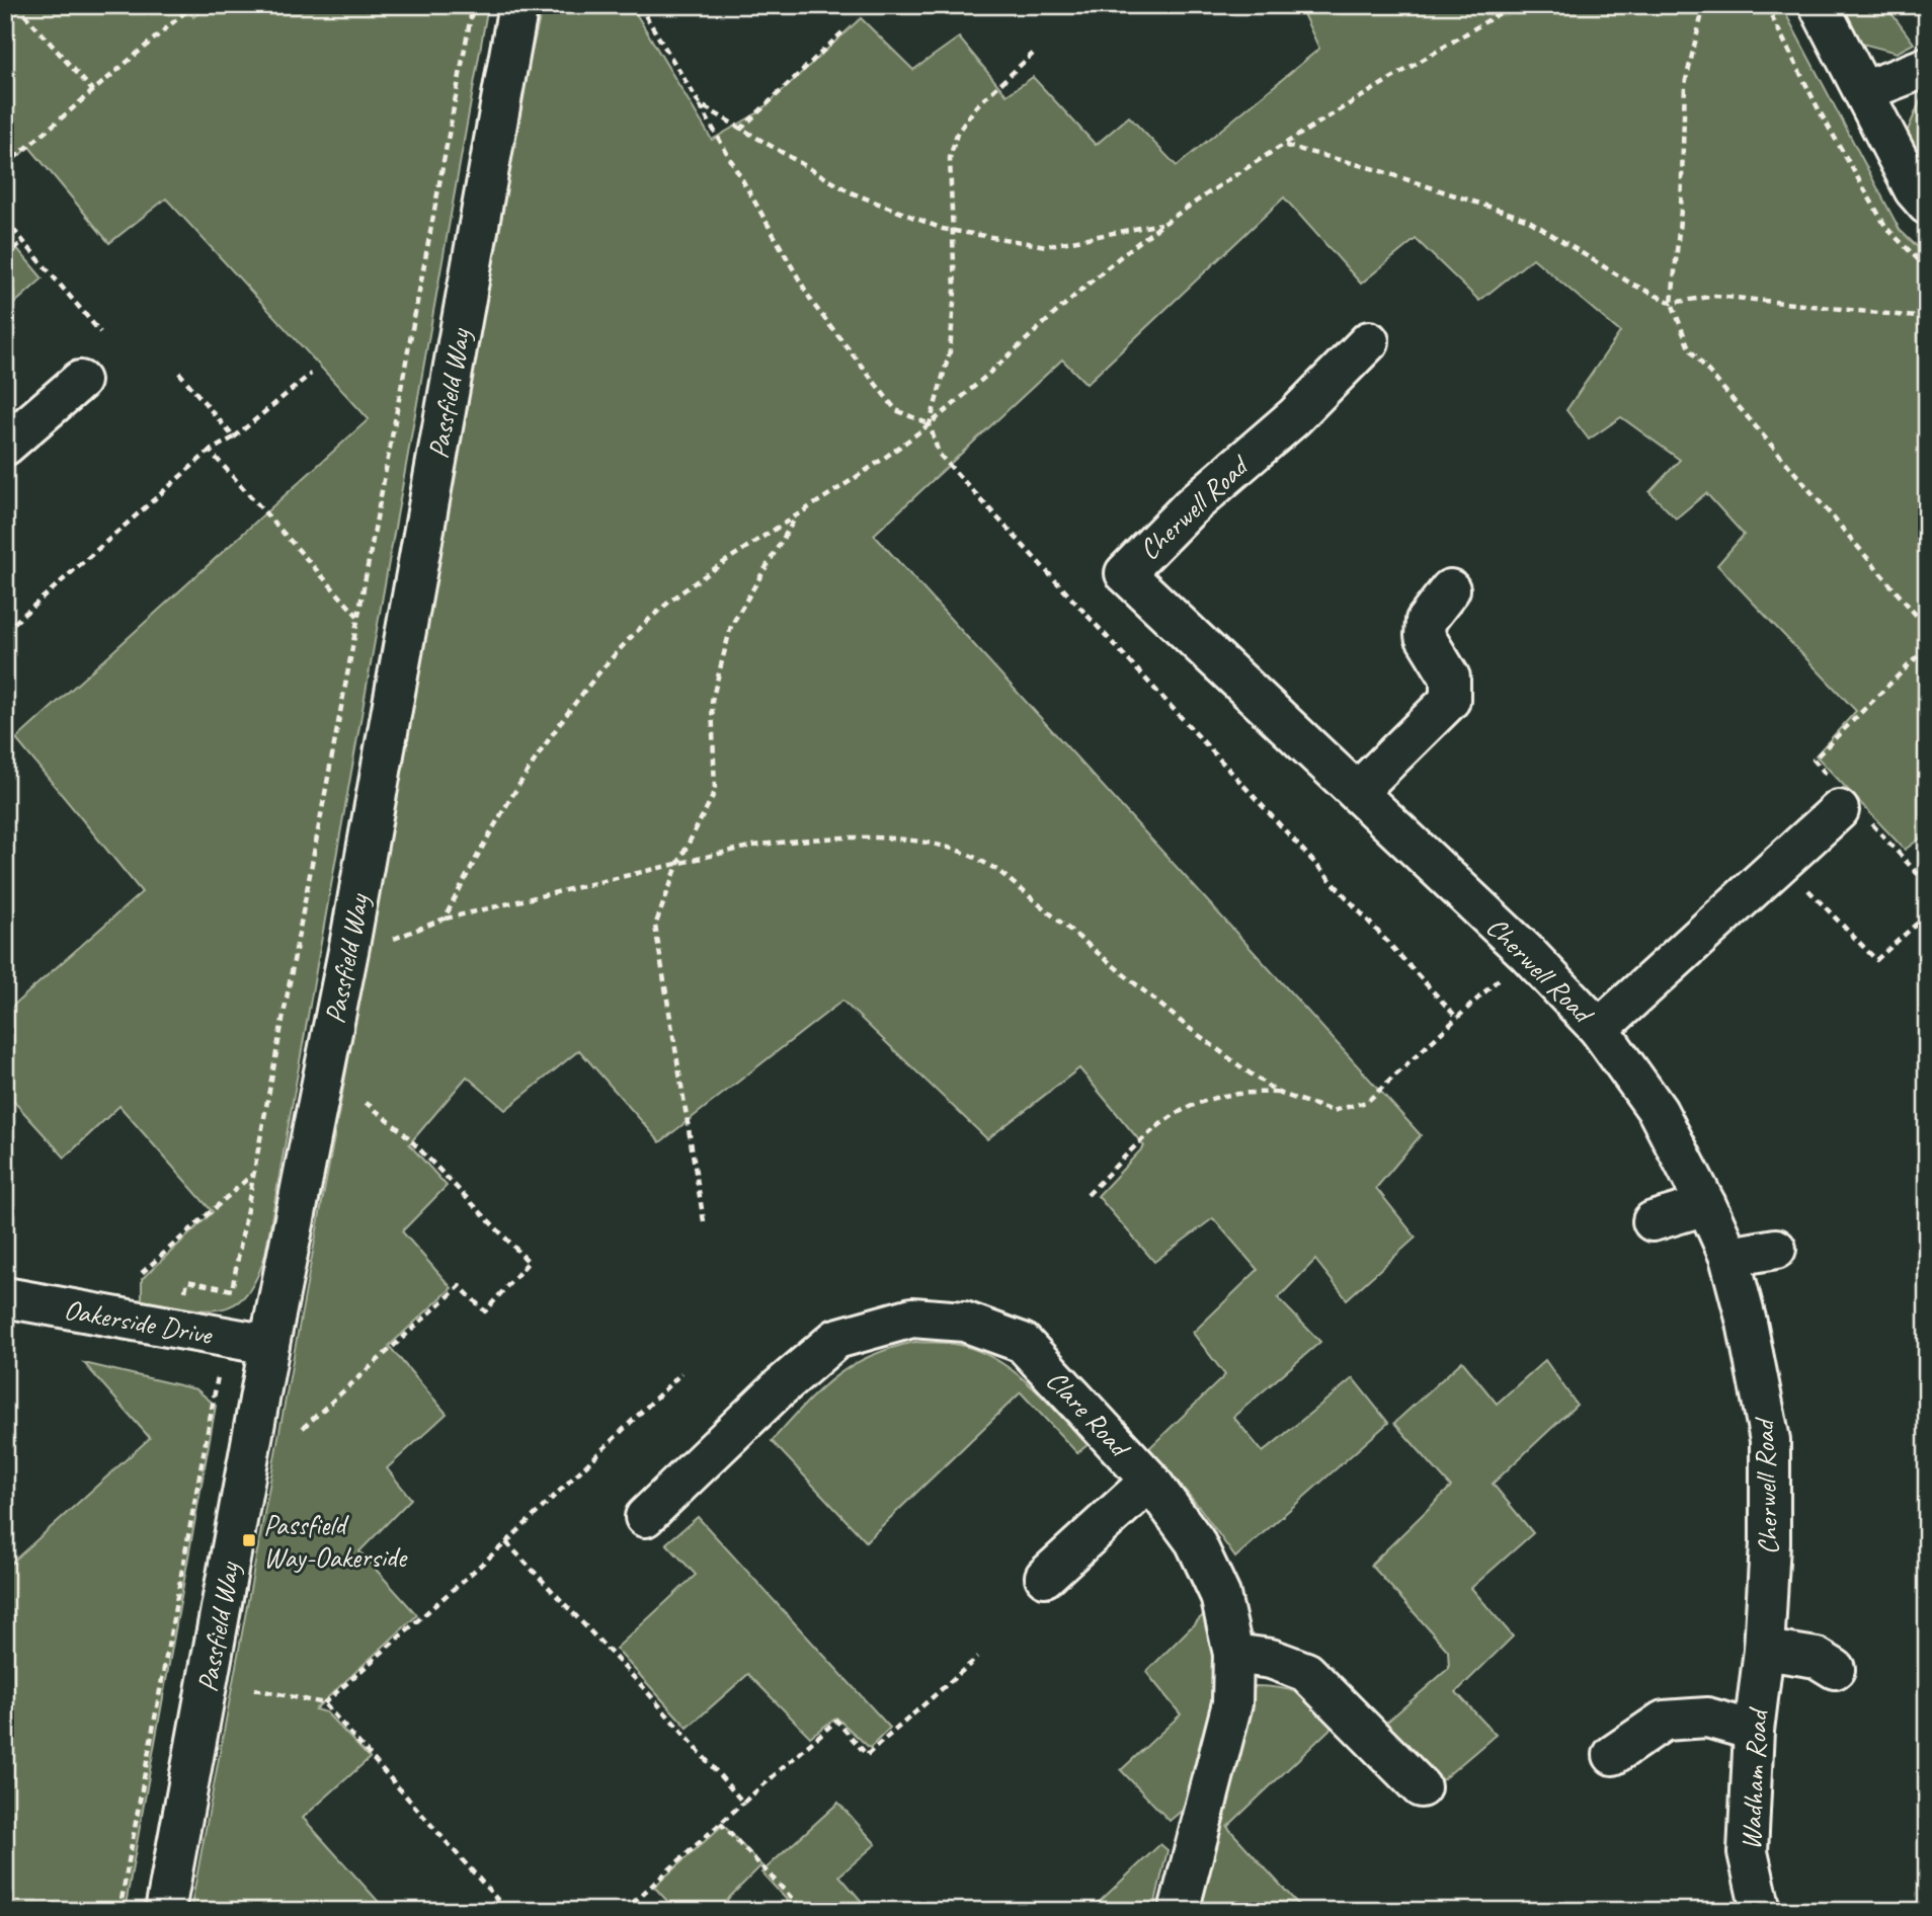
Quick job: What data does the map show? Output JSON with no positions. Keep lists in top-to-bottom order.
{
  "streets": {
    "street": [
      "Passfield Way",
      "Cherwell Road",
      "Oakerside Drive",
      "Clare Road",
      "Wadham Road"
    ]
  },
  "crossings": [
    ["Passfield Way", "Oakerside Drive"],
    ["Cherwell Road", "Wadham Road"]
  ],
  "places": {
    "transit": ["Passfield Way-Oakerside"]
  }
}
